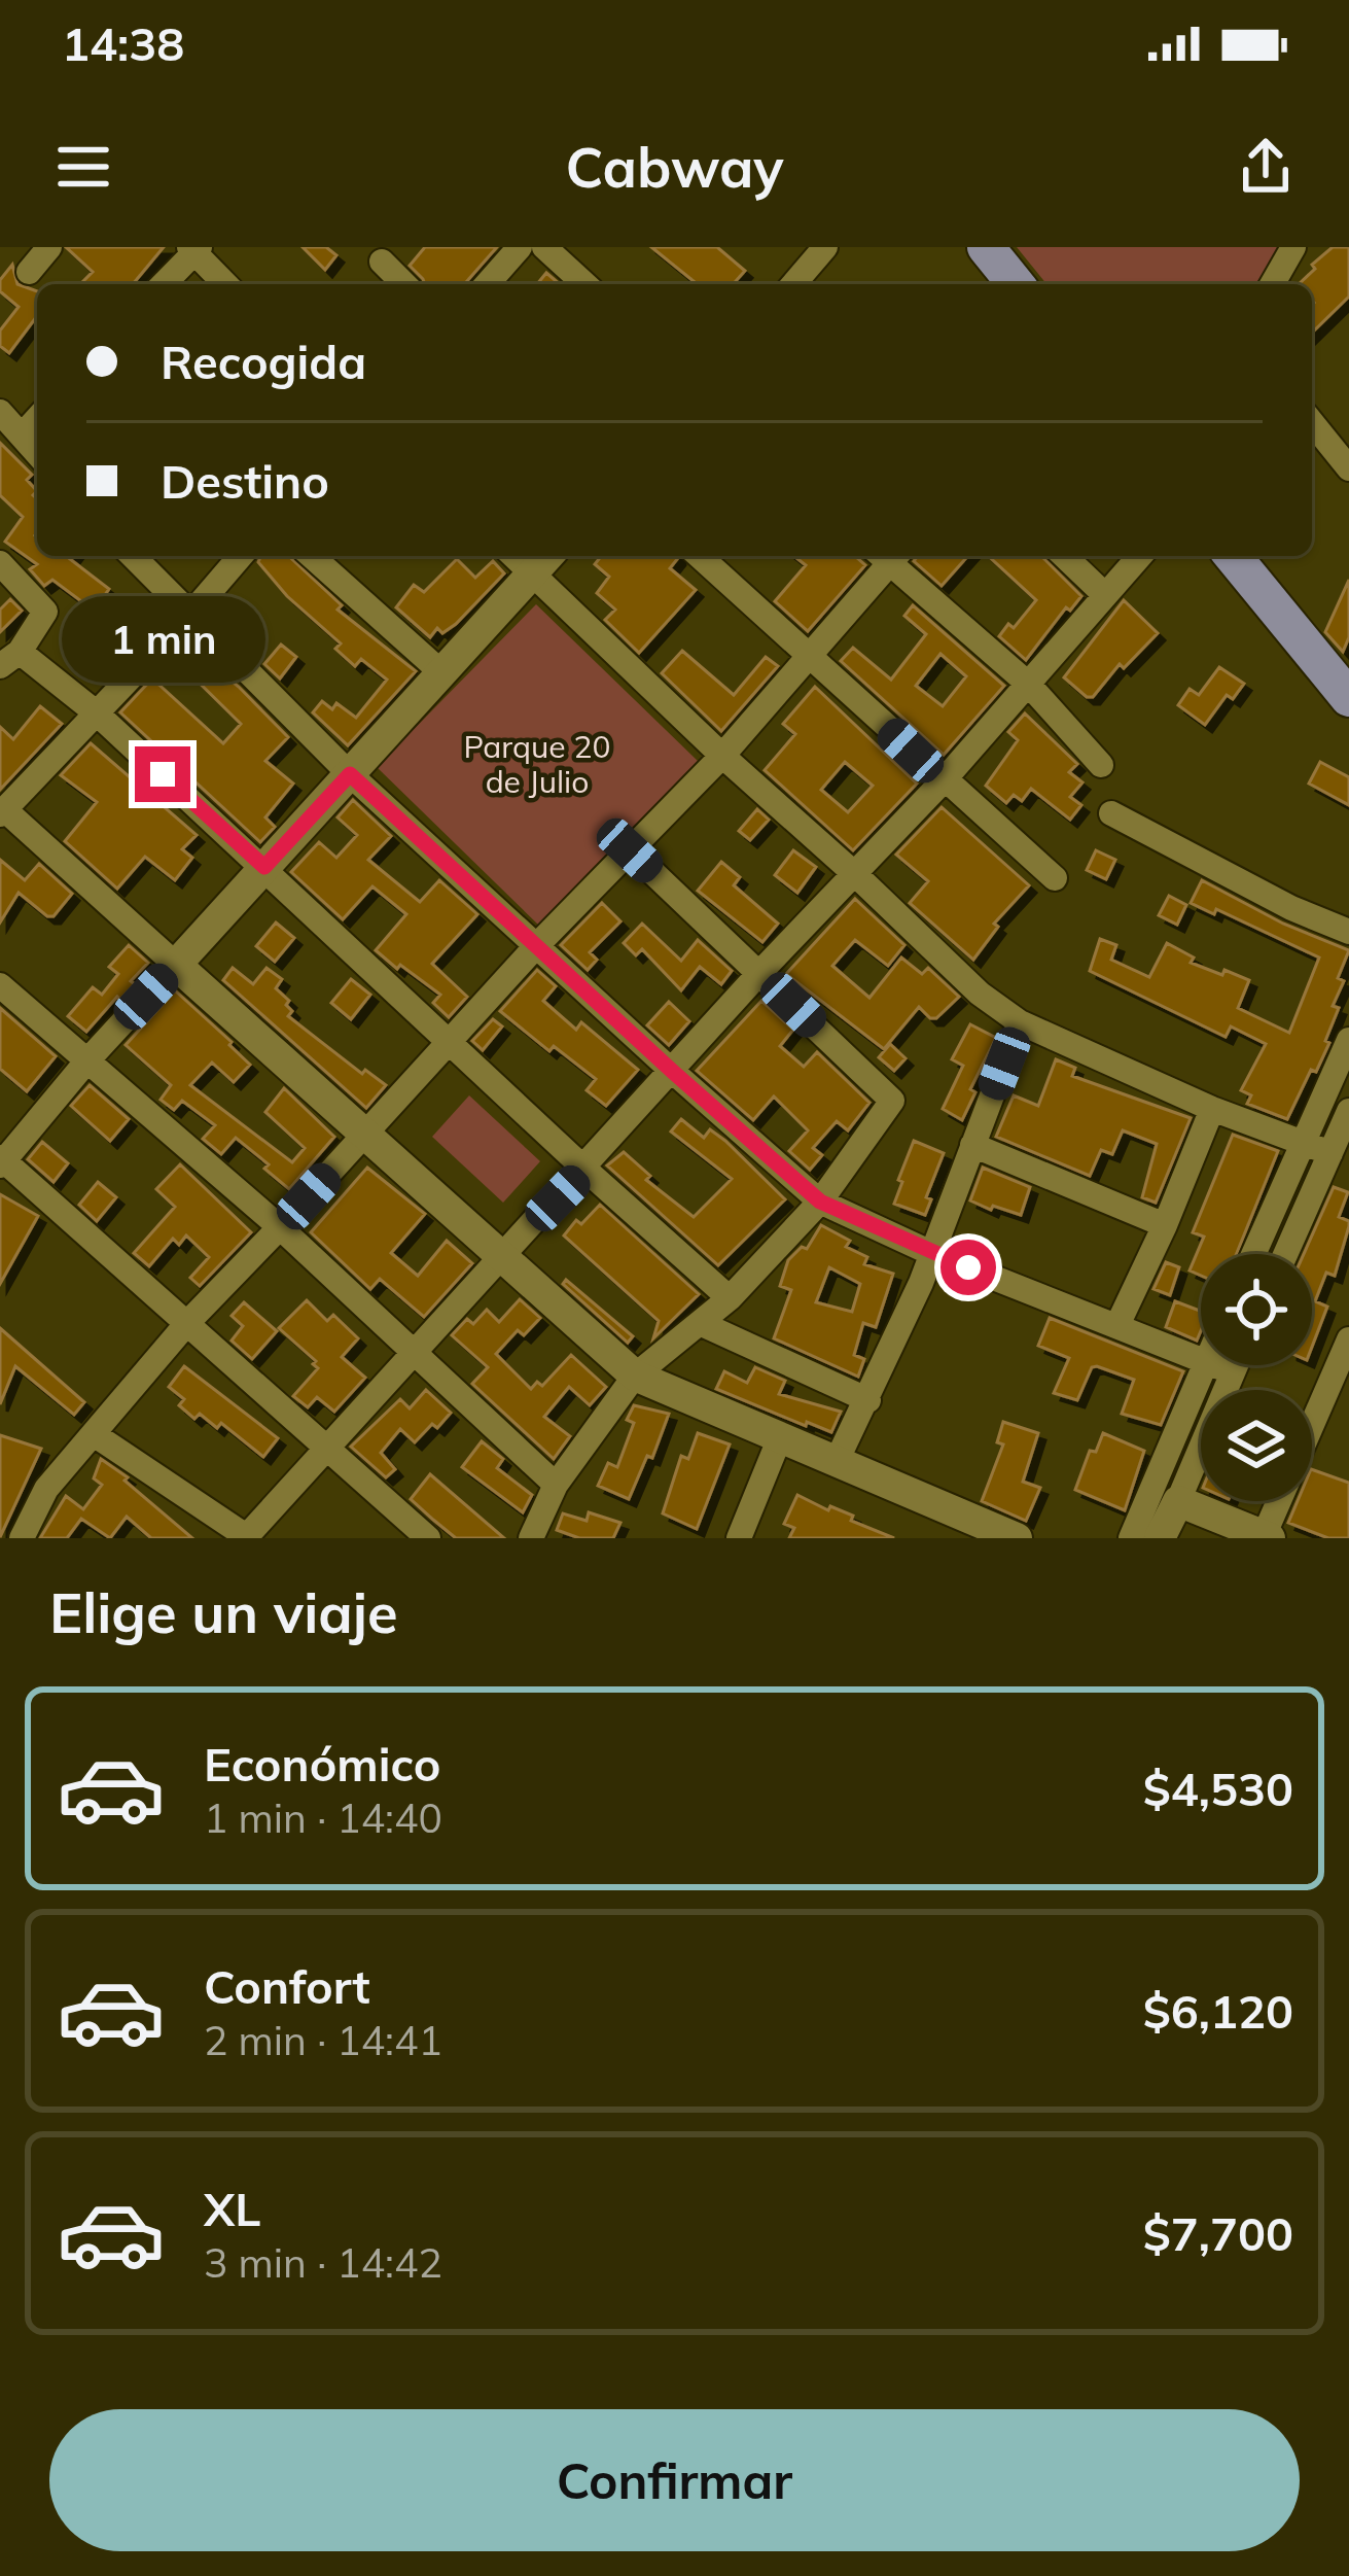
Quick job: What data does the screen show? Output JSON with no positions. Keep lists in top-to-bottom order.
{
  "parks": ["Parque 20 de Julio"],
  "page": {
    "status": "14:38",
    "header": "Cabway",
    "banner": ["Recogida", "Destino"],
    "bubble": "1 min",
    "heading": "Elige un viaje",
    "list": [
      {
        "name": "Económico",
        "note": "1 min · 14:40",
        "value": "$4,530"
      },
      {
        "name": "Confort",
        "note": "2 min · 14:41",
        "value": "$6,120"
      },
      {
        "name": "XL",
        "note": "3 min · 14:42",
        "value": "$7,700"
      }
    ],
    "buttons": "Confirmar"
  }
}
